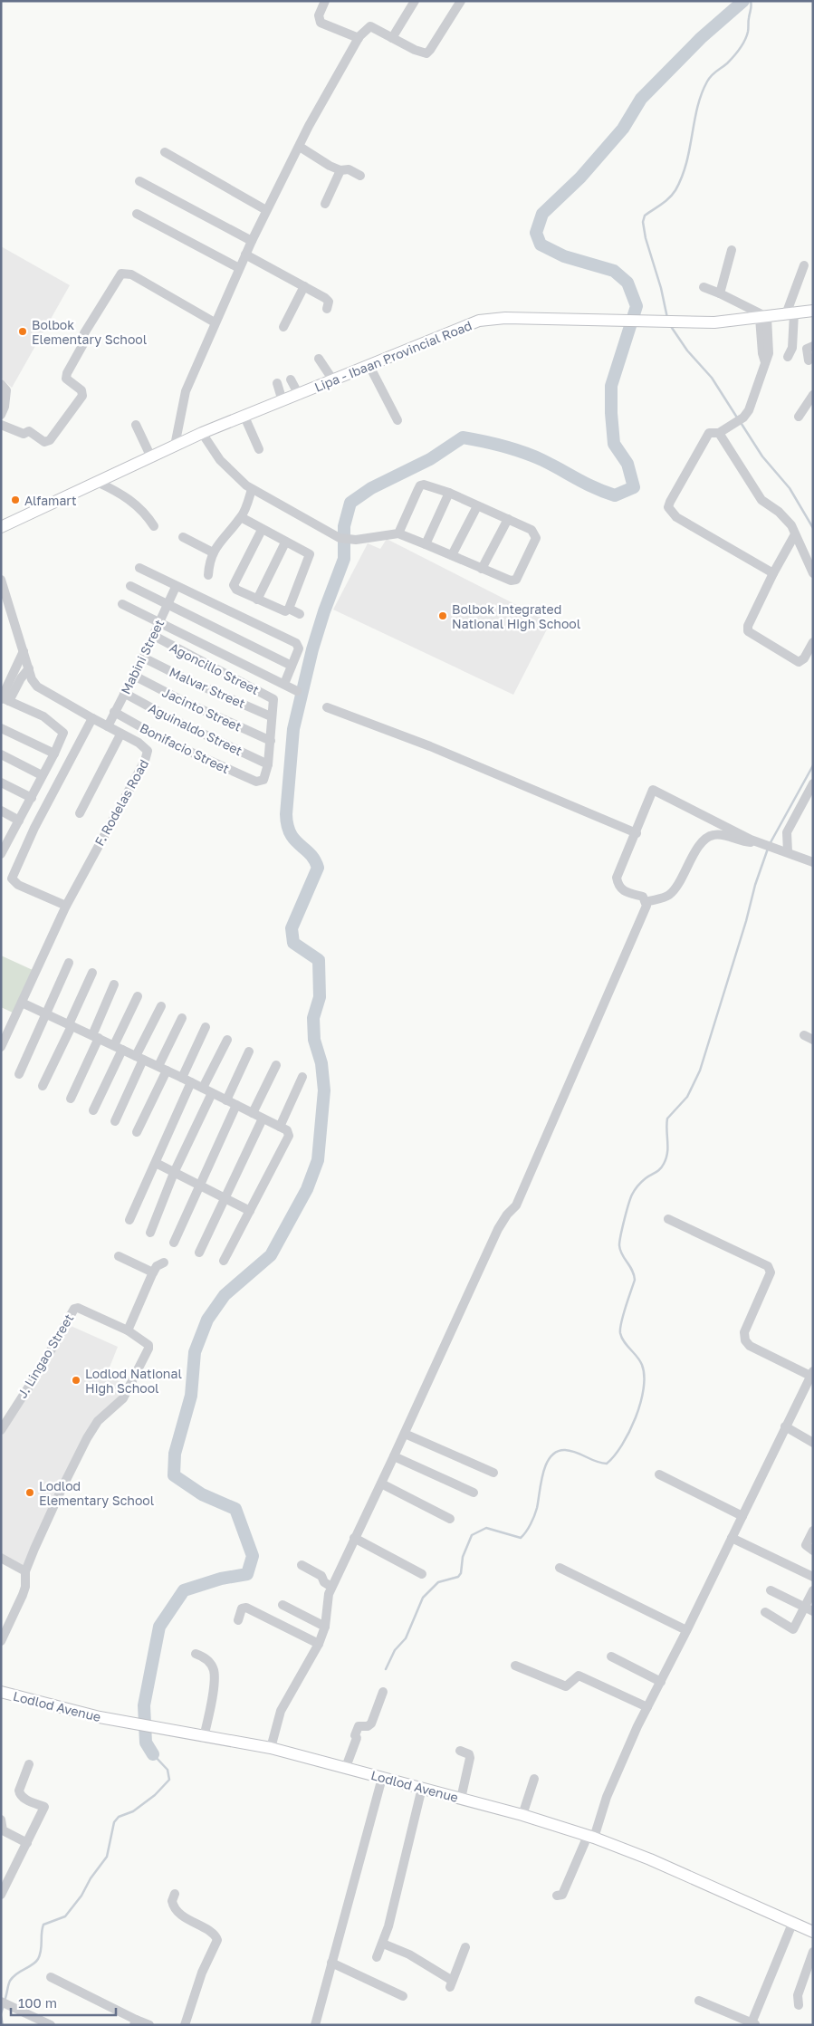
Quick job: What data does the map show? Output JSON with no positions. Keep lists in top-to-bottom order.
{
  "streets": {
    "main road": ["Lipa - Ibaan Provincial Road", "Lodlod Avenue"],
    "street": [
      "Mabini Street",
      "Agoncillo Street",
      "Malvar Street",
      "Jacinto Street",
      "Aguinaldo Street",
      "Bonifacio Street",
      "F. Rodelas Road",
      "J. Lingao Street"
    ]
  },
  "crossings": [
    ["Mabini Street", "Agoncillo Street"],
    ["Mabini Street", "Malvar Street"],
    ["Mabini Street", "Jacinto Street"],
    ["Mabini Street", "Aguinaldo Street"],
    ["Mabini Street", "Bonifacio Street"],
    ["Mabini Street", "F. Rodelas Road"],
    ["Agoncillo Street", "Malvar Street"],
    ["Aguinaldo Street", "Bonifacio Street"]
  ],
  "places": [
    "Bolbok Elementary School",
    "Alfamart",
    "Bolbok Integrated National High School",
    "Lodlod National High School",
    "Lodlod Elementary School"
  ],
  "scale_bar": "100 m"
}
